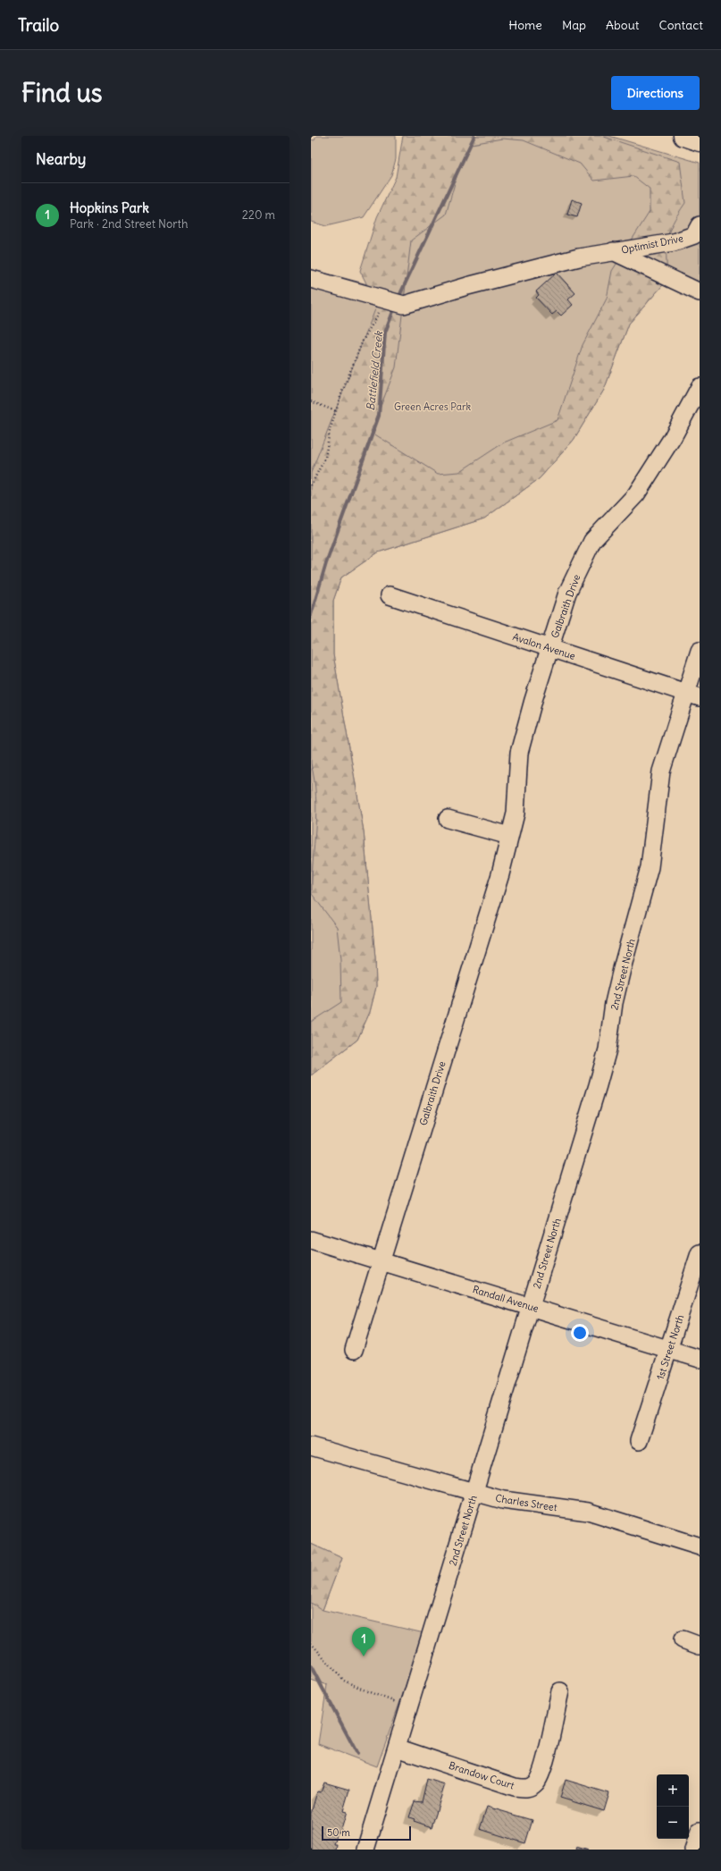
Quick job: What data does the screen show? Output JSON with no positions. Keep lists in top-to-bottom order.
{
  "streets": {
    "street": [
      "Optimist Drive",
      "Galbraith Drive",
      "Avalon Avenue",
      "2nd Street North",
      "Randall Avenue",
      "1st Street North",
      "Charles Street",
      "Brandow Court"
    ]
  },
  "crossings": [
    ["Galbraith Drive", "Avalon Avenue"],
    ["Galbraith Drive", "Randall Avenue"],
    ["Avalon Avenue", "2nd Street North"],
    ["2nd Street North", "Randall Avenue"],
    ["2nd Street North", "Charles Street"],
    ["2nd Street North", "Brandow Court"],
    ["Randall Avenue", "1st Street North"]
  ],
  "water": ["Battlefield Creek"],
  "parks": ["Green Acres Park"],
  "scale_bar": "50 m",
  "page": {
    "header": "Trailo",
    "nav": [
      "Home",
      "Map",
      "About",
      "Contact"
    ],
    "buttons": "Directions",
    "title": "Find us",
    "heading": "Nearby",
    "list": [
      {
        "mark": "1",
        "name": "Hopkins Park",
        "note": "Park · 2nd Street North",
        "value": "220 m"
      }
    ],
    "pins": "1",
    "map_buttons": ["+", "−"],
    "scale": "50 m"
  }
}
